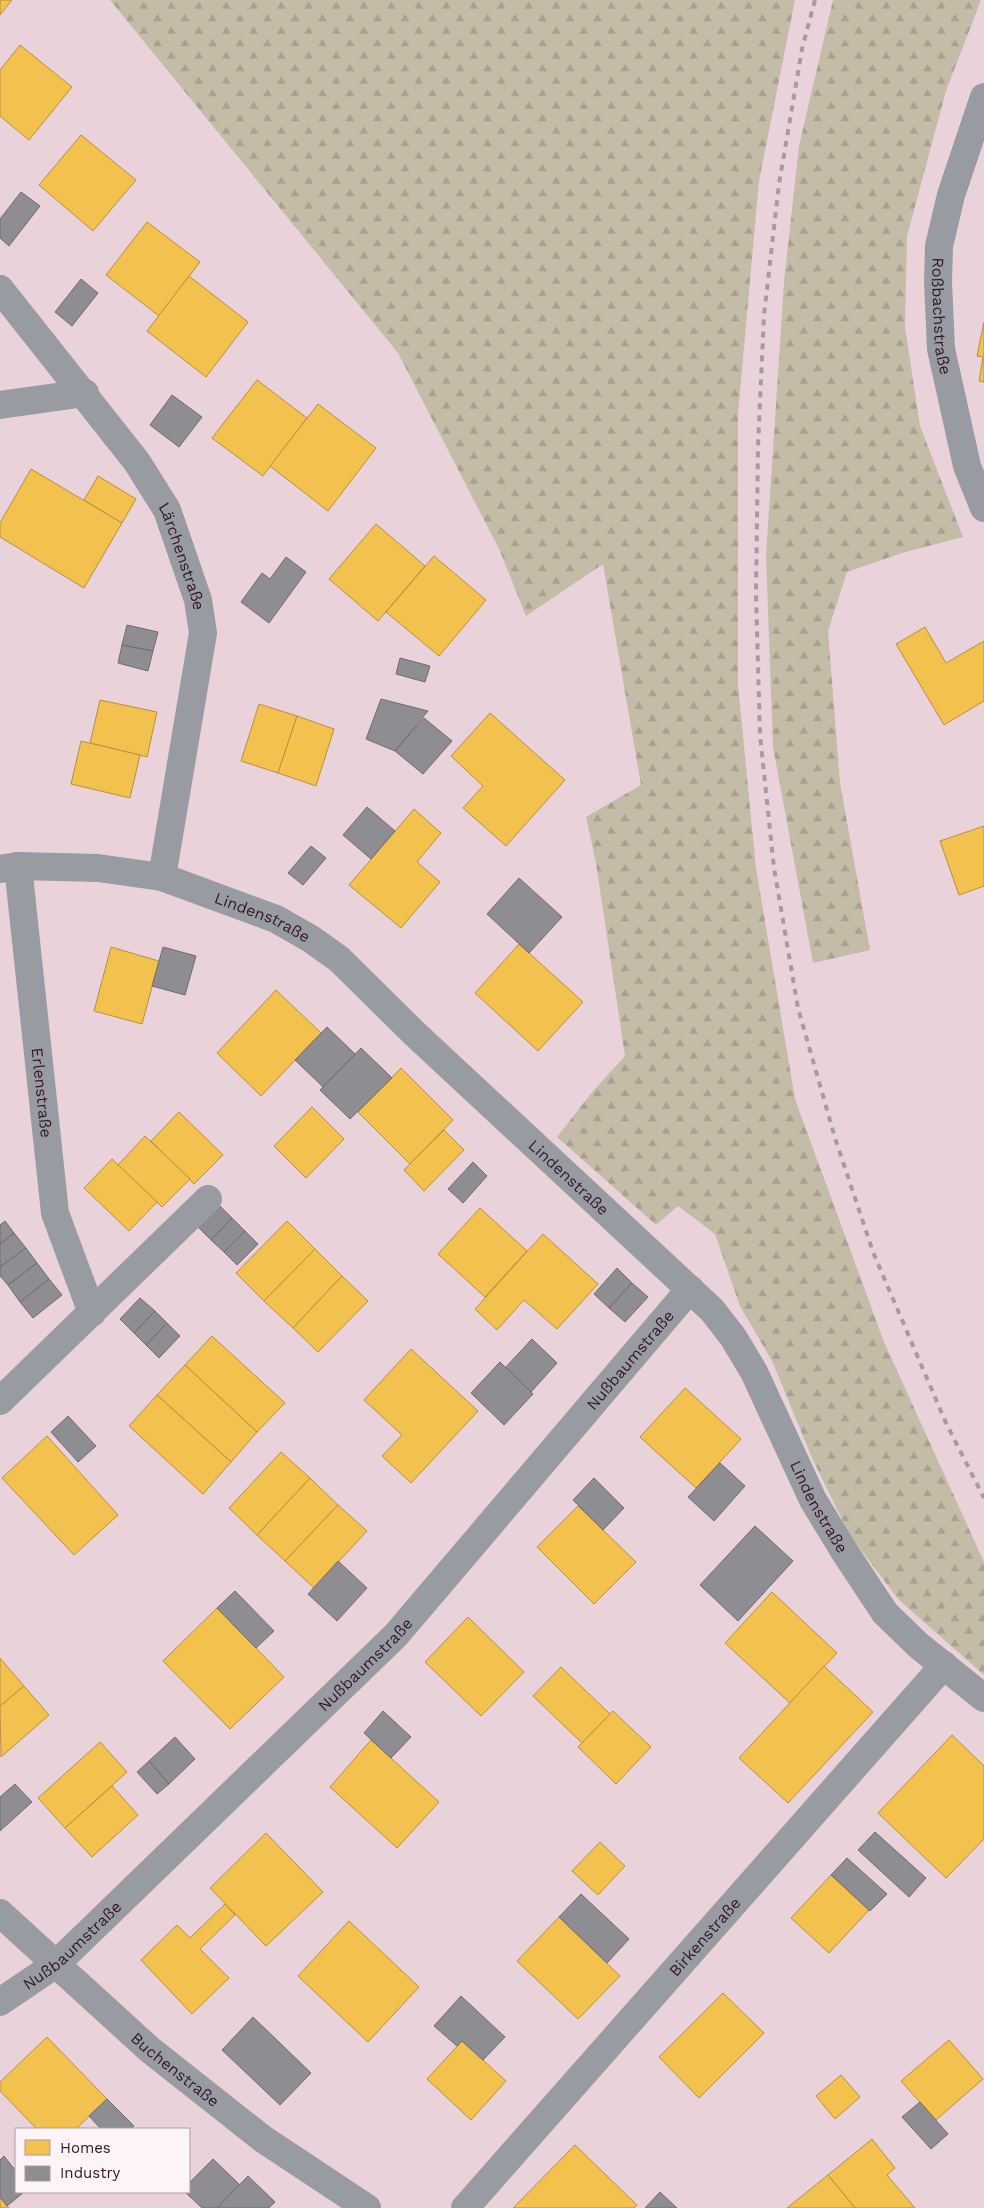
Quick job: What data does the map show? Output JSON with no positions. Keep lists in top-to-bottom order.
{
  "streets": {
    "street": [
      "Roßbachstraße",
      "Lärchenstraße",
      "Lindenstraße",
      "Erlenstraße",
      "Nußbaumstraße",
      "Birkenstraße",
      "Buchenstraße"
    ]
  },
  "crossings": [
    ["Lärchenstraße", "Lindenstraße"],
    ["Lindenstraße", "Erlenstraße"],
    ["Lindenstraße", "Nußbaumstraße"],
    ["Lindenstraße", "Birkenstraße"],
    ["Nußbaumstraße", "Buchenstraße"]
  ],
  "legend": ["Homes", "Industry"]
}
